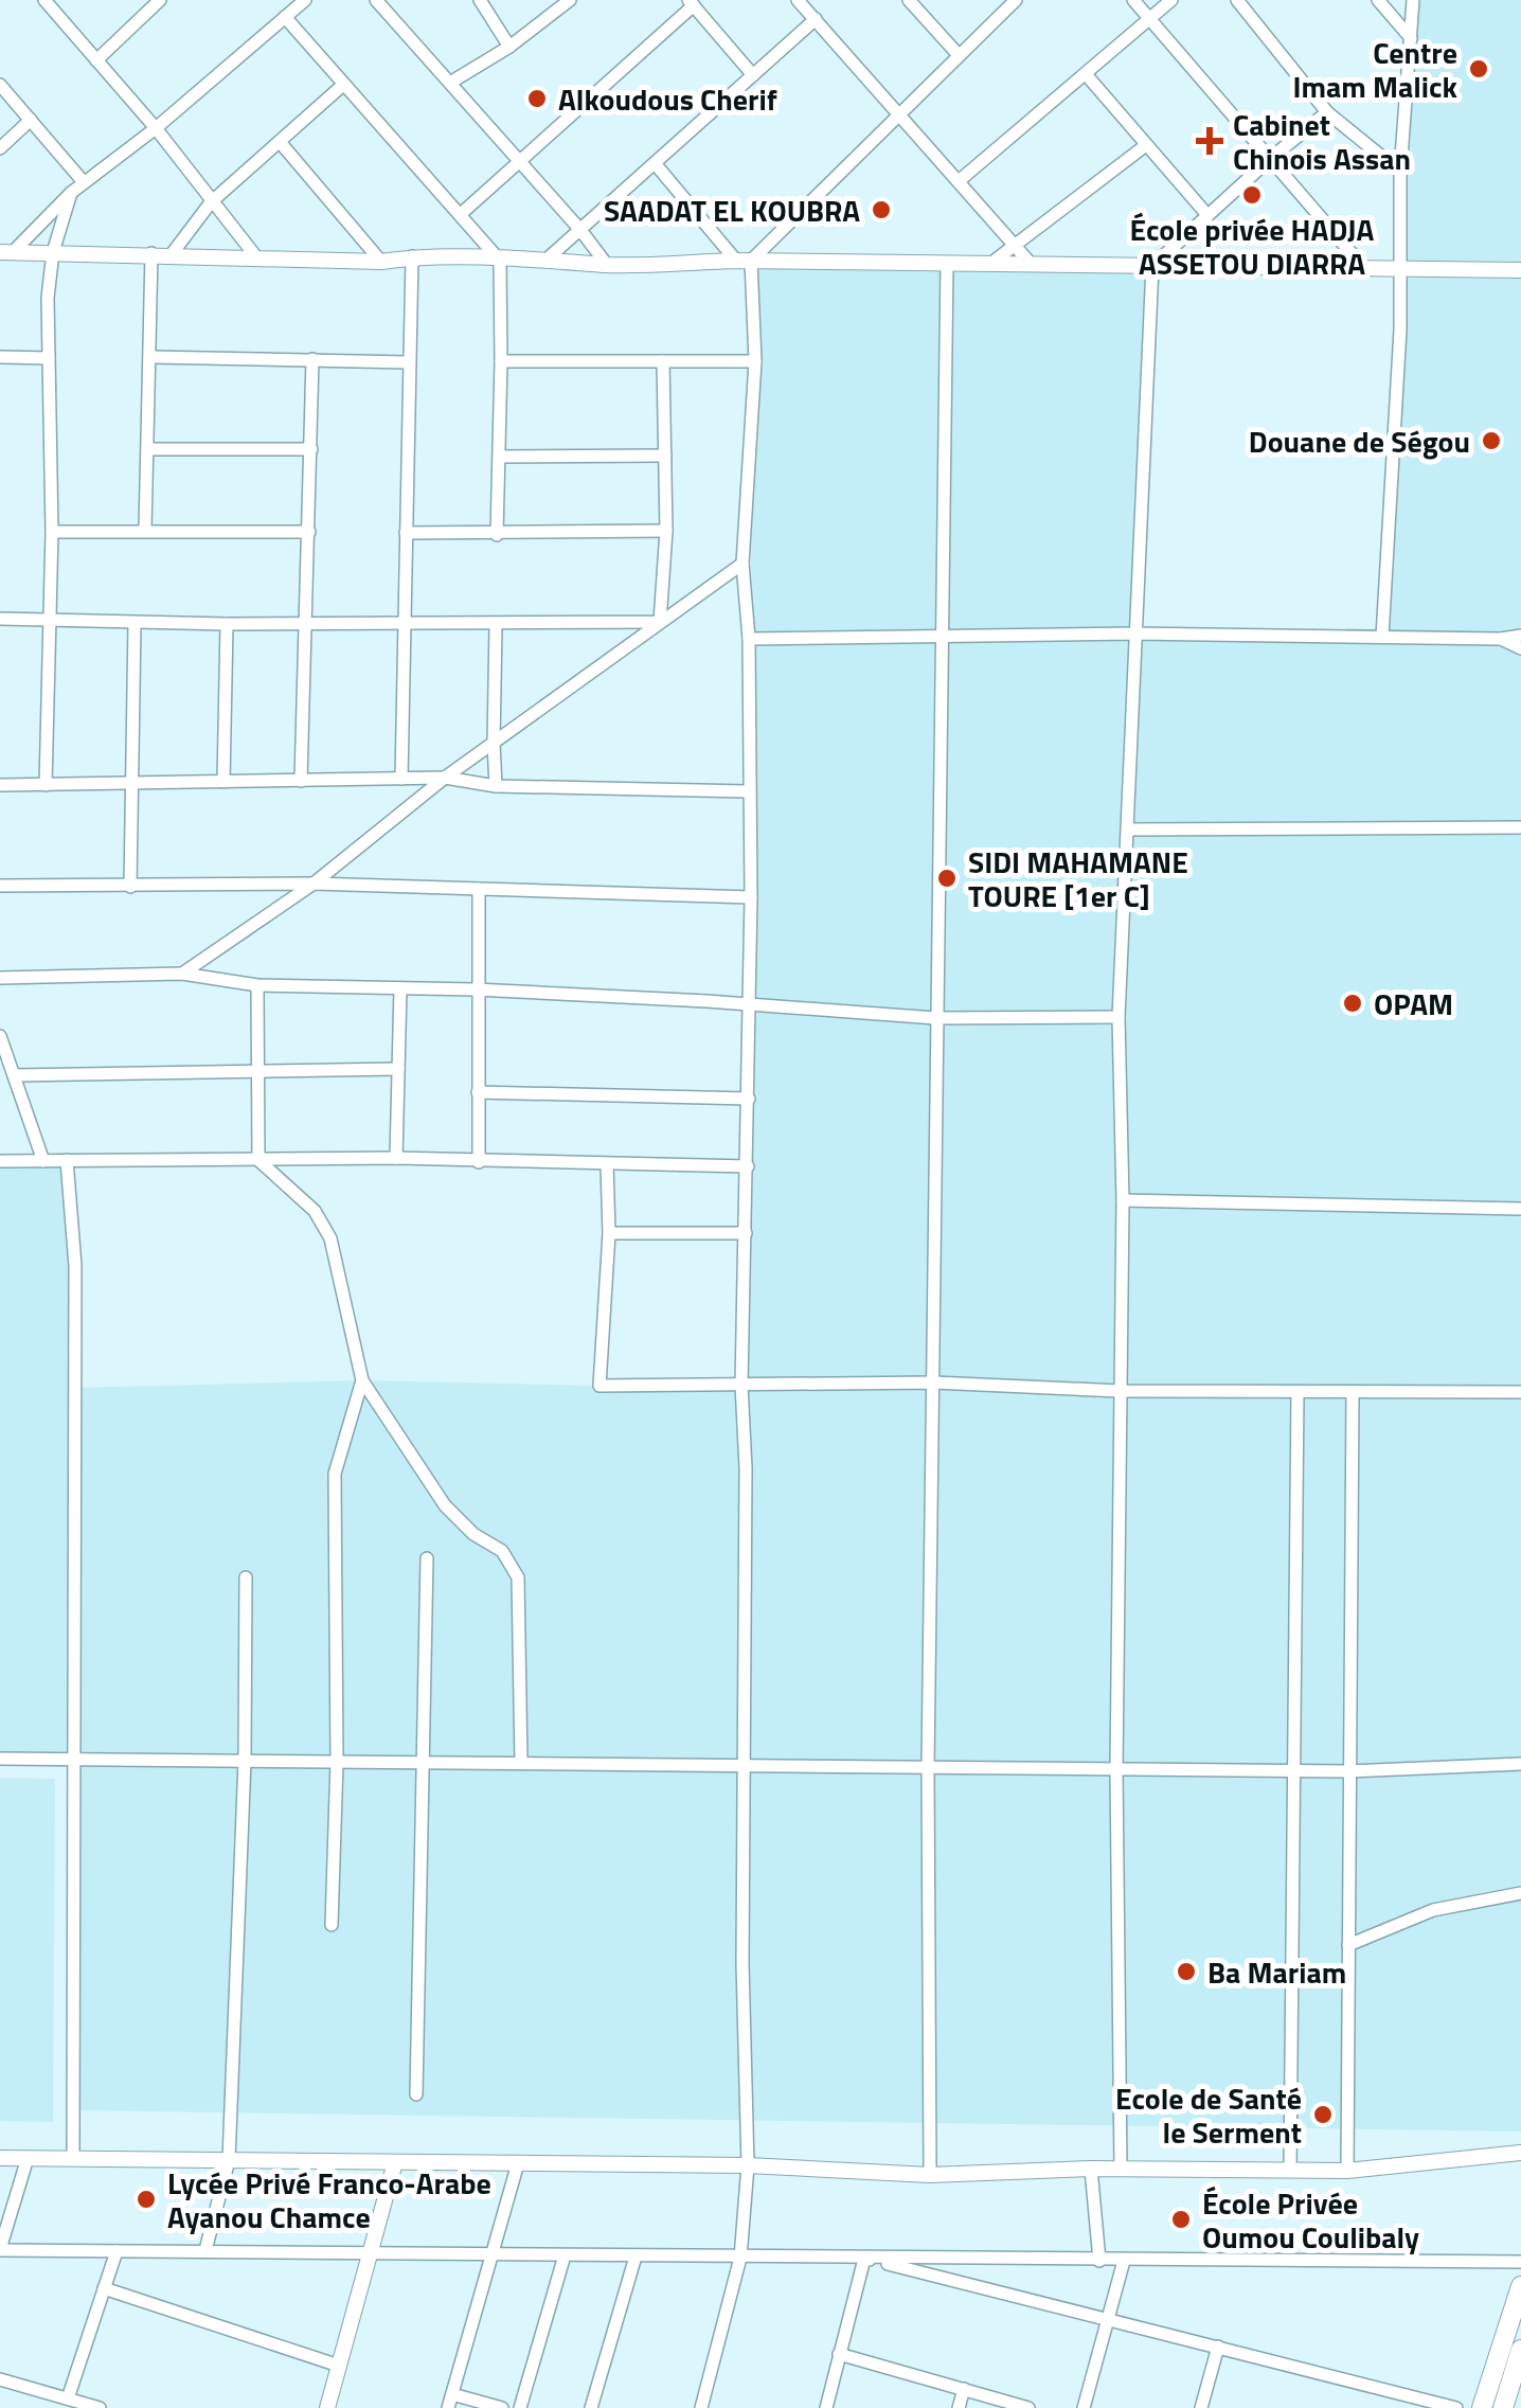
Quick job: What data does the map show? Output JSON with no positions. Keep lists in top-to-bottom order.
{
  "places": {
    "other": [
      "Centre Imam Malick",
      "Alkoudous Cherif",
      "École privée HADJA ASSETOU DIARRA",
      "SAADAT EL KOUBRA",
      "Douane de Ségou",
      "SIDI MAHAMANE TOURE [1er C]",
      "OPAM",
      "Ba Mariam",
      "Ecole de Santé le Serment",
      "Lycée Privé Franco-Arabe Ayanou Chamce",
      "École Privée Oumou Coulibaly"
    ],
    "health": ["Cabinet Chinois Assan"]
  }
}
